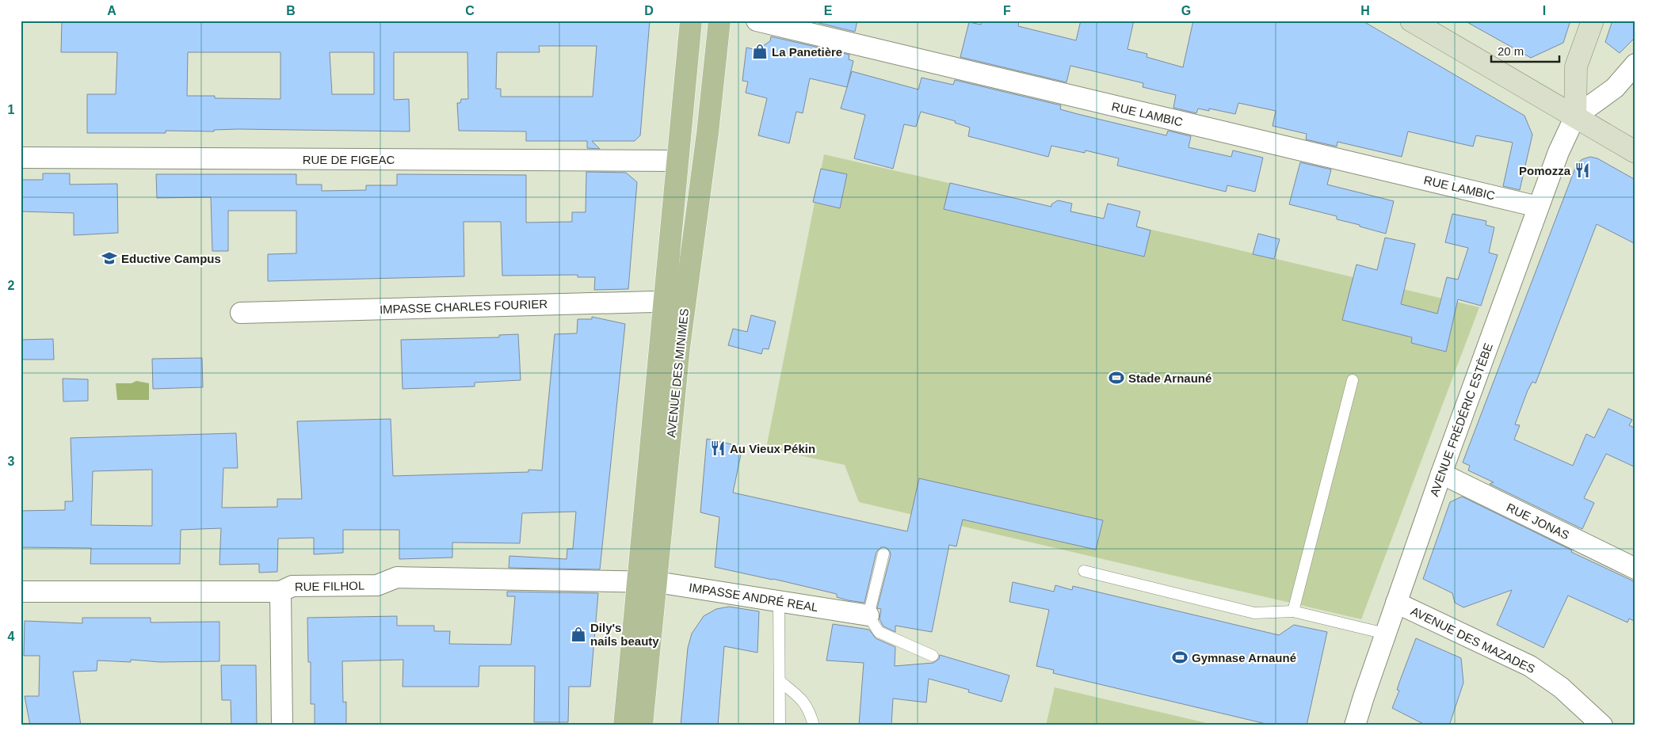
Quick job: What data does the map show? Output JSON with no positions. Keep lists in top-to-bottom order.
{
  "streets": {
    "main road": ["AVENUE DES MINIMES"],
    "street": [
      "RUE LAMBIC",
      "RUE DE FIGEAC",
      "IMPASSE CHARLES FOURIER",
      "AVENUE FRÉDÉRIC ESTÈBE",
      "RUE JONAS",
      "RUE FILHOL",
      "IMPASSE ANDRÉ REAL",
      "AVENUE DES MAZADES"
    ]
  },
  "crossings": [
    ["RUE LAMBIC", "AVENUE FRÉDÉRIC ESTÈBE"],
    ["RUE DE FIGEAC", "AVENUE DES MINIMES"],
    ["IMPASSE CHARLES FOURIER", "AVENUE DES MINIMES"],
    ["AVENUE DES MINIMES", "RUE FILHOL"],
    ["AVENUE DES MINIMES", "IMPASSE ANDRÉ REAL"],
    ["AVENUE FRÉDÉRIC ESTÈBE", "RUE JONAS"],
    ["AVENUE FRÉDÉRIC ESTÈBE", "AVENUE DES MAZADES"],
    ["RUE FILHOL", "IMPASSE ANDRÉ REAL"]
  ],
  "places": {
    "shop": ["La Panetière", "Dily's nails beauty"],
    "restaurant": ["Pomozza", "Au Vieux Pékin"],
    "school or university": ["Eductive Campus"],
    "sports": ["Stade Arnauné", "Gymnase Arnauné"]
  },
  "scale_bar": "20 m",
  "grid": {
    "columns": [
      "A",
      "B",
      "C",
      "D",
      "E",
      "F",
      "G",
      "H",
      "I"
    ],
    "rows": [
      "1",
      "2",
      "3",
      "4"
    ]
  }
}
